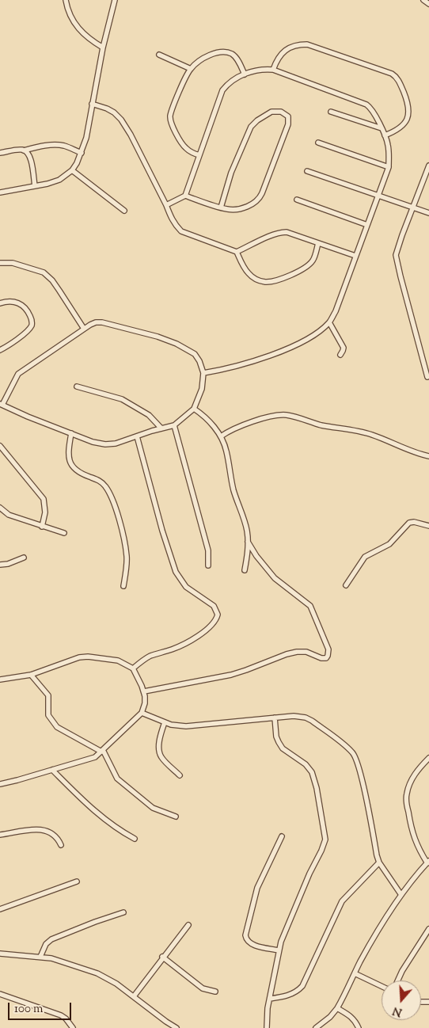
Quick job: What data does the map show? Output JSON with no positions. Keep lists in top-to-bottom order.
{
  "scale_bar": "100 m",
  "north": "bottom"
}
